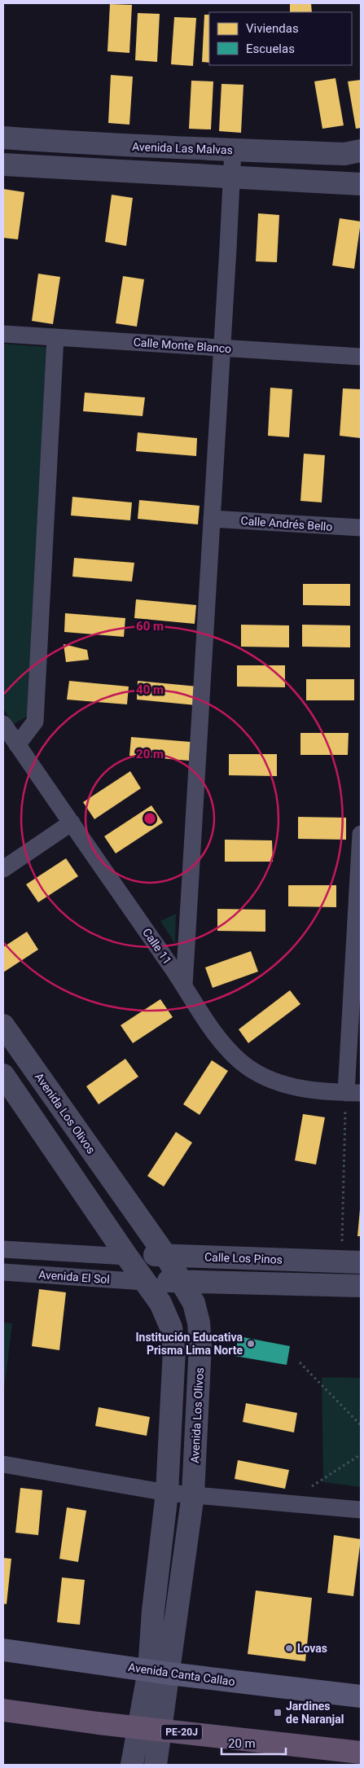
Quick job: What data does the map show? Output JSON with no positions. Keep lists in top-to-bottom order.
{
  "streets": {
    "highway": ["PE-20J"],
    "main road": ["Avenida Canta Callao"],
    "street": [
      "Avenida Las Malvas",
      "Calle Monte Blanco",
      "Calle Andrés Bello",
      "Calle 11",
      "Avenida Los Olivos",
      "Calle Los Pinos",
      "Avenida El Sol"
    ]
  },
  "crossings": [
    ["Avenida Los Olivos", "Calle Los Pinos"],
    ["Avenida Los Olivos", "Avenida El Sol"],
    ["Avenida Los Olivos", "Avenida Canta Callao"],
    ["Avenida Los Olivos", "PE-20J"],
    ["Calle Los Pinos", "Avenida El Sol"]
  ],
  "places": {
    "other": ["Institución Educativa Prisma Lima Norte", "Lovas"],
    "transit": ["Jardines de Naranjal"]
  },
  "legend": ["Viviendas", "Escuelas"],
  "scale_bar": "20 m",
  "rings": ["60 m", "40 m", "20 m"]
}
